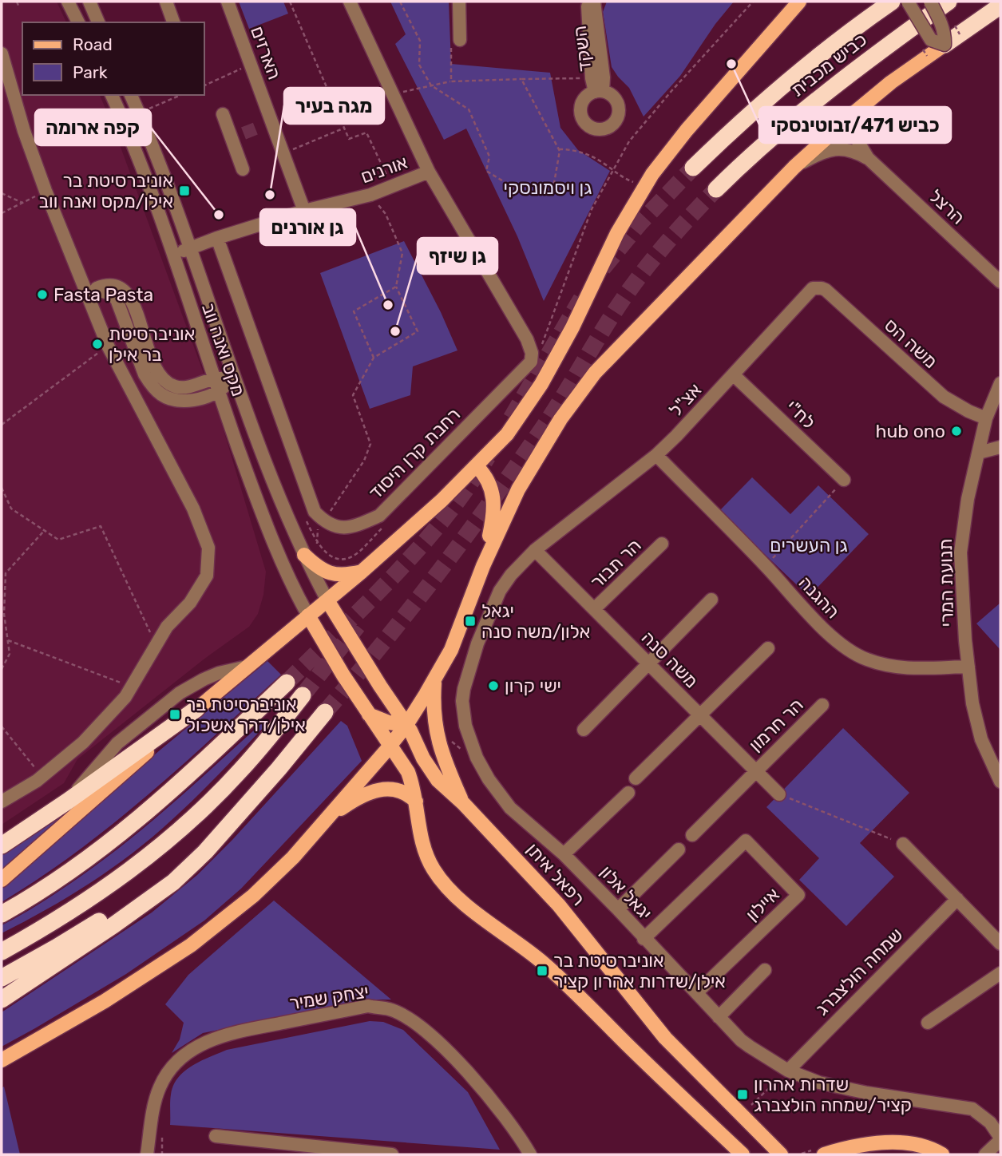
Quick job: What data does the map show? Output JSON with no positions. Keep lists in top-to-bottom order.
{
  "streets": {
    "highway": ["כביש מכבית"],
    "main road": ["רפאל איתן"],
    "street": [
      "השקד",
      "הארזים",
      "אורנים",
      "הרצל",
      "משה הס",
      "מקס ואנה ווב",
      "אצ\"ל",
      "לח\"י",
      "רחבת קרן היסוד",
      "הר תבור",
      "תנועת המרי",
      "ההגנה",
      "משה סנה",
      "הר חרמון",
      "יגאל אלון",
      "איילון",
      "שמחה הולצברג",
      "יצחק שמיר"
    ]
  },
  "crossings": [
    ["הארזים", "אורנים"],
    ["אורנים", "מקס ואנה ווב"],
    ["אורנים", "רחבת קרן היסוד"],
    ["משה הס", "אצ\"ל"],
    ["משה הס", "תנועת המרי"],
    ["מקס ואנה ווב", "רפאל איתן"],
    ["אצ\"ל", "לח\"י"],
    ["אצ\"ל", "ההגנה"],
    ["אצ\"ל", "יגאל אלון"],
    ["הר תבור", "משה סנה"],
    ["תנועת המרי", "ההגנה"],
    ["משה סנה", "הר חרמון"],
    ["משה סנה", "יגאל אלון"],
    ["יגאל אלון", "איילון"],
    ["יגאל אלון", "שמחה הולצברג"]
  ],
  "parks": ["גן ויסמונסקי", "גן העשרים"],
  "places": {
    "other": [
      "כביש 471/זבוטינסקי",
      "מגה בעיר",
      "קפה ארומה",
      "Fasta Pasta",
      "גן אורנים",
      "גן שיזף",
      "אוניברסיטת בר אילן",
      "hub ono",
      "ישי קרון"
    ],
    "transit": [
      "אוניברסיטת בר אילן/מקס ואנה ווב",
      "יגאל אלון/משה סנה",
      "אוניברסיטת בר אילן/דרך אשכול",
      "אוניברסיטת בר אילן/שדרות אהרון קציר",
      "שדרות אהרון קציר/שמחה הולצברג"
    ]
  },
  "legend": ["Road", "Park"]
}
